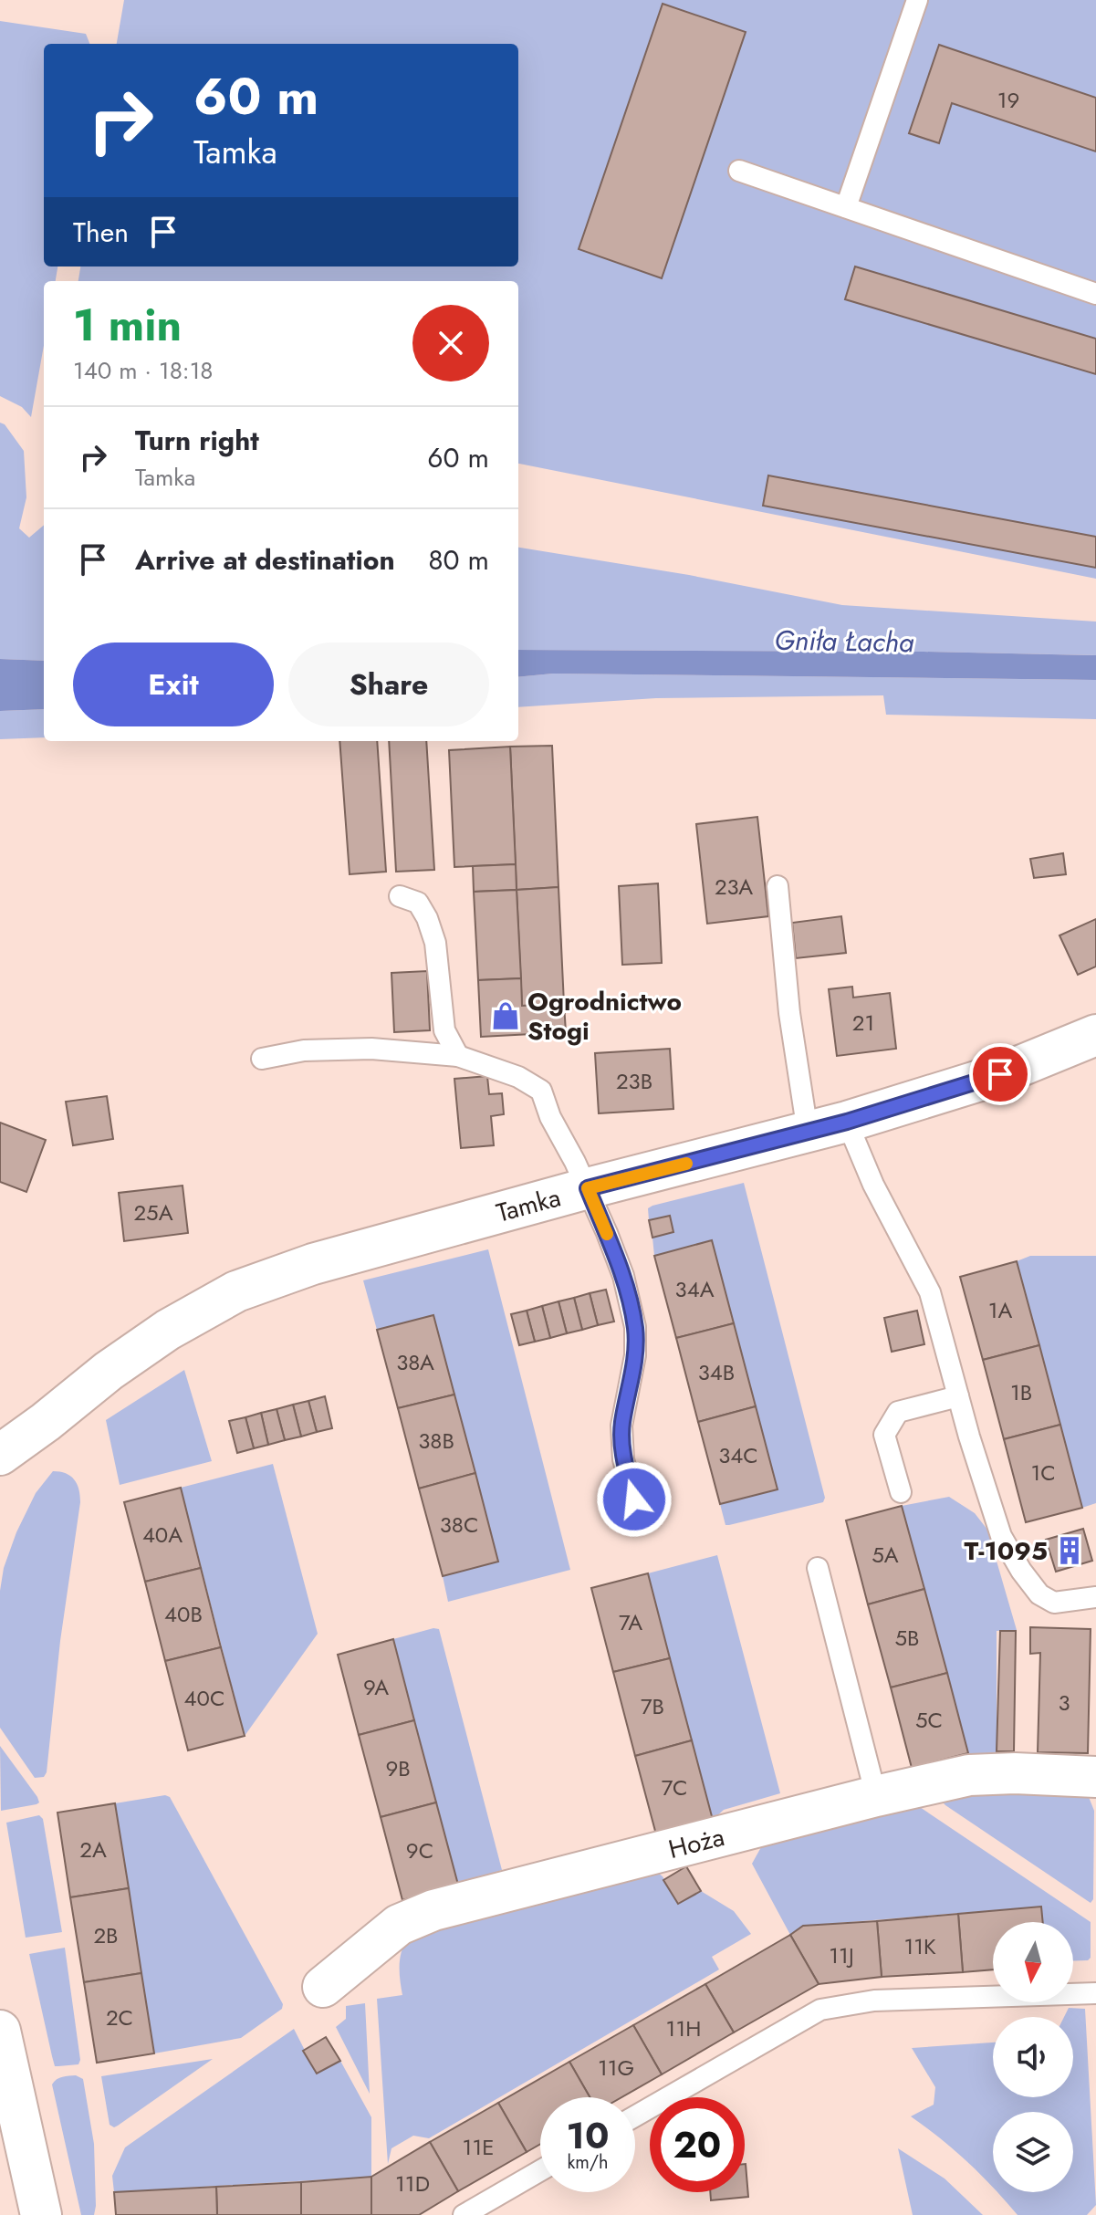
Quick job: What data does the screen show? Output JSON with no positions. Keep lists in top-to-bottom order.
{
  "streets": {
    "street": ["Tamka", "Hoża"]
  },
  "water": ["Gniła Łacha"],
  "places": {
    "shop": ["Ogrodnictwo Stogi"],
    "building": ["T-1095"]
  },
  "house_numbers": [
    "19",
    "23A",
    "21",
    "23B",
    "25A",
    "34A",
    "1A",
    "38A",
    "34B",
    "1B",
    "38B",
    "34C",
    "1C",
    "38C",
    "40A",
    "5A",
    "40B",
    "7A",
    "5B",
    "9A",
    "40C",
    "3",
    "7B",
    "5C",
    "9B",
    "7C",
    "2A",
    "9C",
    "2B",
    "11K",
    "11J",
    "2C",
    "11H",
    "11G",
    "11E",
    "11D"
  ],
  "north": "bottom",
  "page": {
    "turn": ["60 m", "Tamka"],
    "then": "Then",
    "heading": ["1 min", "140 m · 18:18"],
    "list": [
      {
        "name": "Turn right",
        "note": "Tamka",
        "value": "60 m"
      },
      {
        "name": "Arrive at destination",
        "value": "80 m"
      }
    ],
    "buttons": ["Exit", "Share"],
    "speed": "10 km/h",
    "limit": "20"
  }
}
